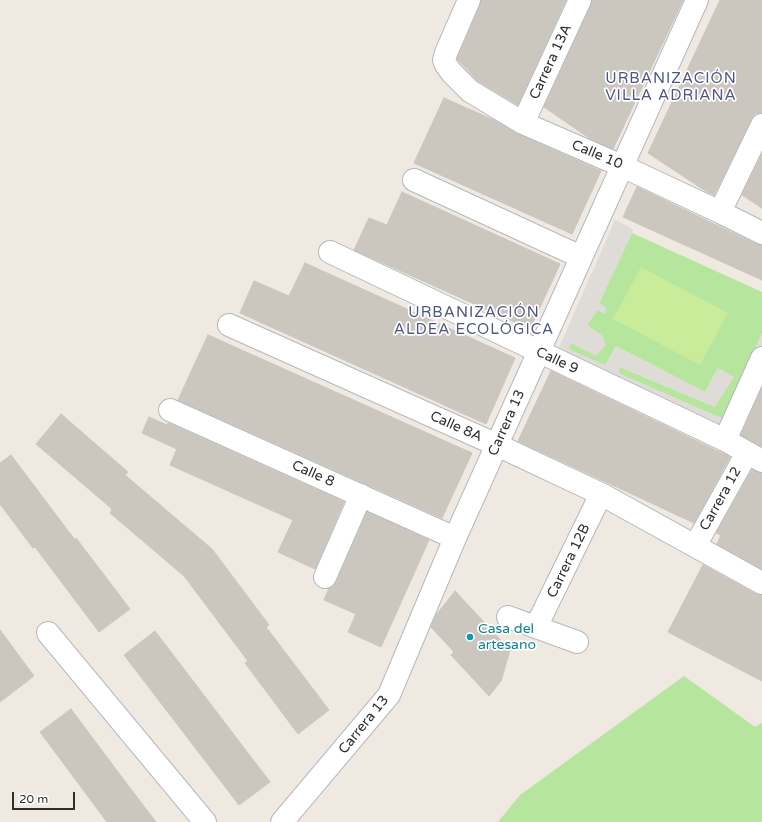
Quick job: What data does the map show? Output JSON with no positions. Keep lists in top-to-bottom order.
{
  "streets": {
    "street": [
      "Carrera 13A",
      "Calle 10",
      "Calle 9",
      "Carrera 13",
      "Calle 8A",
      "Calle 8",
      "Carrera 12",
      "Carrera 12B"
    ]
  },
  "crossings": [
    ["Carrera 13A", "Calle 10"],
    ["Calle 10", "Carrera 13"],
    ["Calle 9", "Carrera 13"],
    ["Calle 9", "Carrera 12"],
    ["Carrera 13", "Calle 8A"],
    ["Carrera 13", "Calle 8"],
    ["Calle 8A", "Carrera 12"],
    ["Calle 8A", "Carrera 12B"]
  ],
  "districts": ["URBANIZACIÓN VILLA ADRIANA", "URBANIZACIÓN ALDEA ECOLÓGICA"],
  "places": ["Casa del artesano"],
  "scale_bar": "20 m"
}
